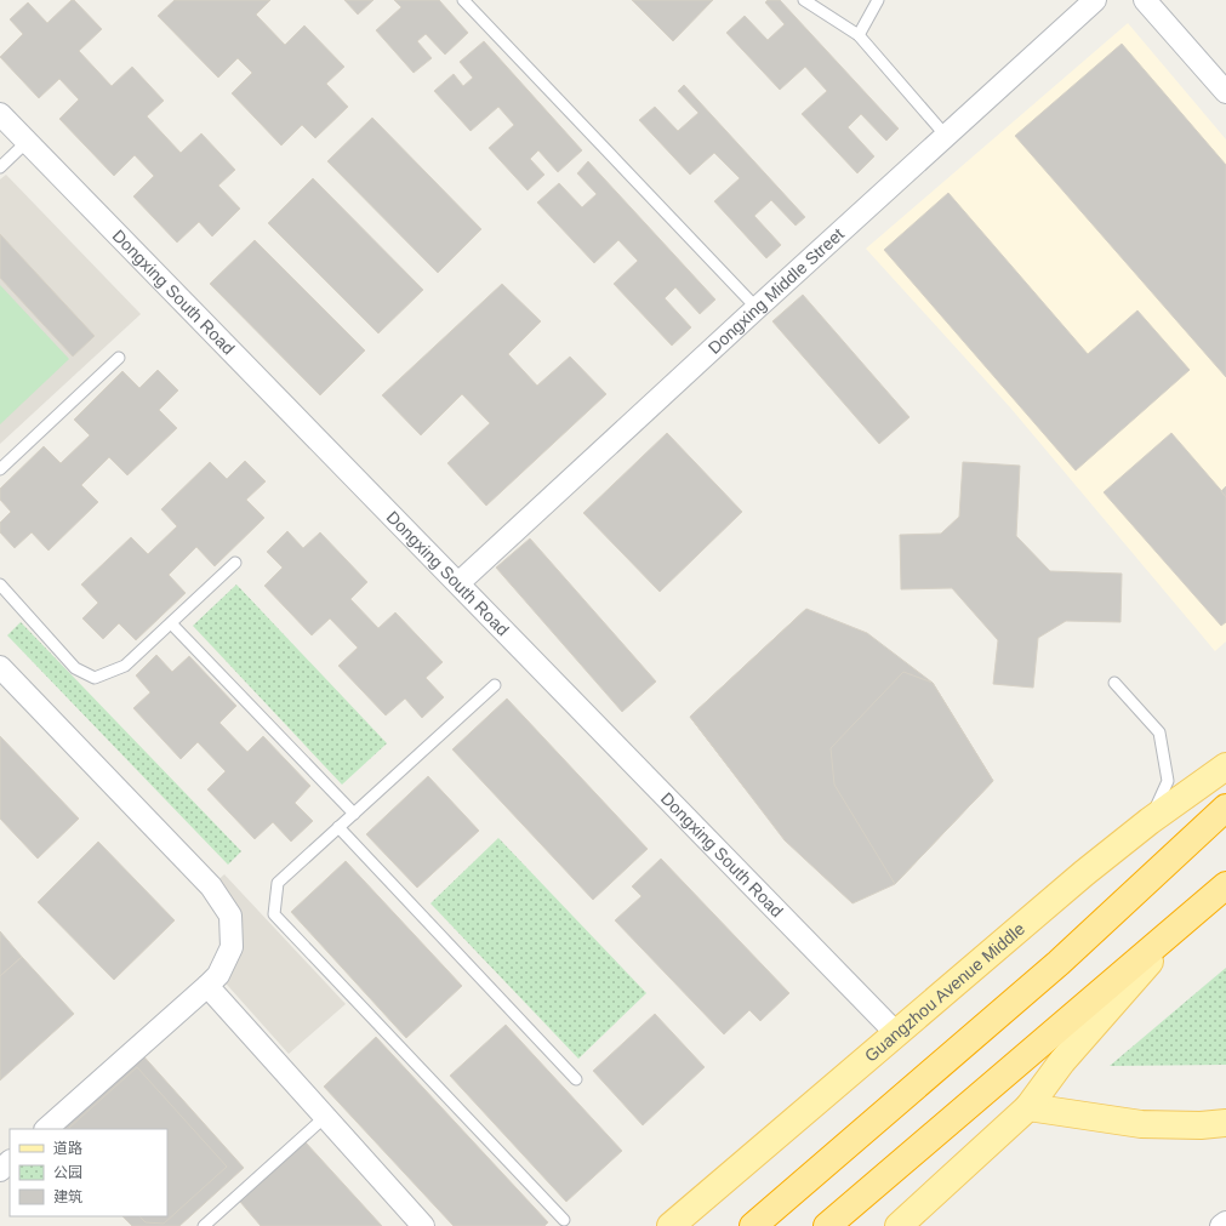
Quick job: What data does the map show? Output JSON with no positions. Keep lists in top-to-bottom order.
{
  "streets": {
    "main road": ["Guangzhou Avenue Middle"],
    "street": ["Dongxing Middle Street", "Dongxing South Road"]
  },
  "crossings": [
    ["Dongxing Middle Street", "Dongxing South Road"],
    ["Dongxing South Road", "Guangzhou Avenue Middle"]
  ],
  "legend": ["道路", "公园", "建筑"]
}
